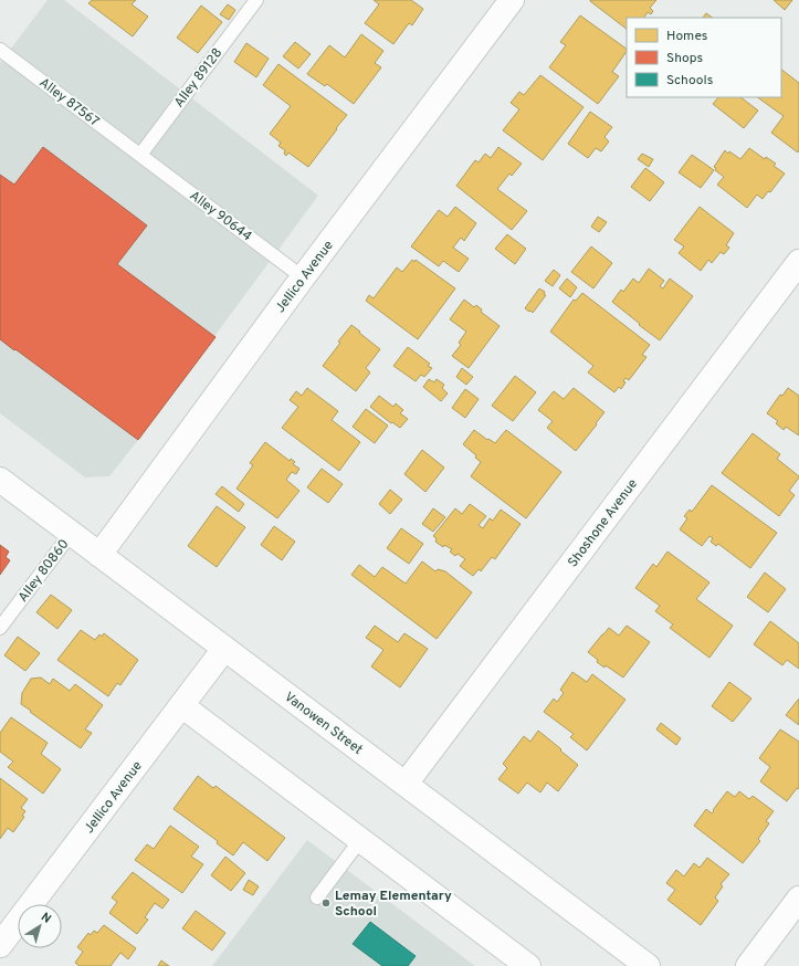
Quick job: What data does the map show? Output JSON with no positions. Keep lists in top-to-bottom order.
{
  "streets": {
    "street": ["Jellico Avenue", "Shoshone Avenue", "Vanowen Street"],
    "lane": [
      "Alley 89128",
      "Alley 87567",
      "Alley 90644",
      "Alley 80860"
    ]
  },
  "crossings": [
    ["Alley 89128", "Alley 87567"],
    ["Alley 89128", "Alley 90644"],
    ["Alley 87567", "Alley 90644"],
    ["Alley 90644", "Jellico Avenue"],
    ["Jellico Avenue", "Vanowen Street"],
    ["Shoshone Avenue", "Vanowen Street"],
    ["Alley 80860", "Vanowen Street"]
  ],
  "places": ["Lemay Elementary School"],
  "legend": ["Homes", "Shops", "Schools"],
  "north": "top right"
}
